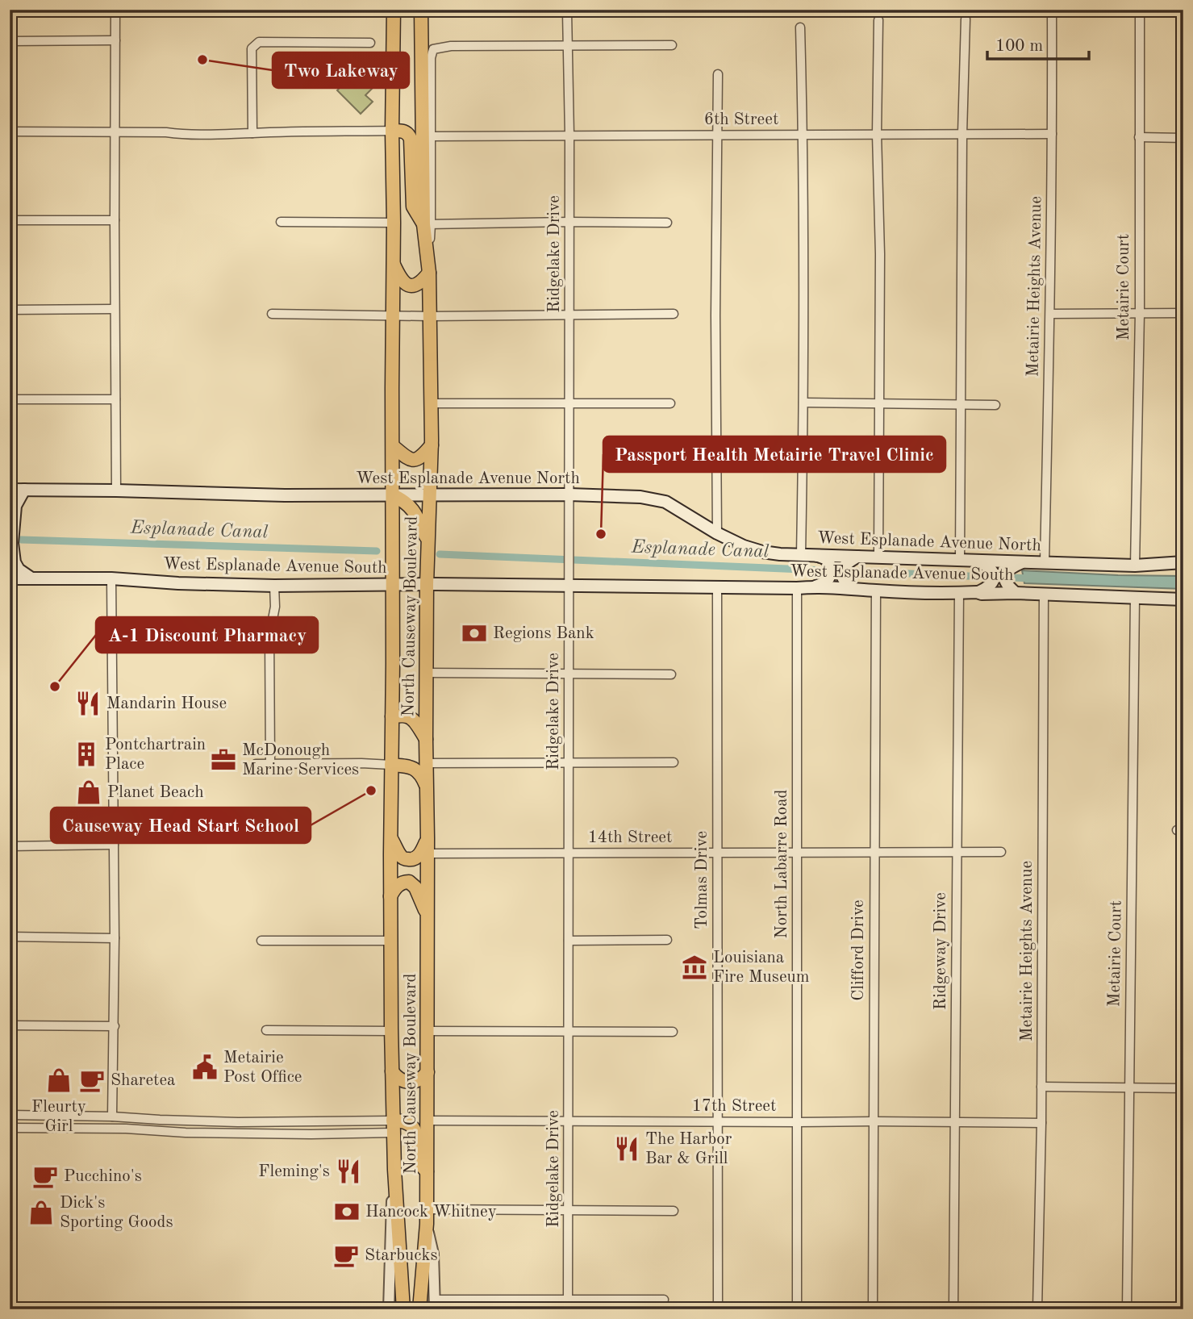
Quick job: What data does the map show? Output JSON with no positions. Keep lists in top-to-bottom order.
{
  "streets": {
    "highway": ["North Causeway Boulevard"],
    "main road": ["West Esplanade Avenue North", "West Esplanade Avenue South"],
    "street": [
      "6th Street",
      "Ridgelake Drive",
      "Metairie Heights Avenue",
      "Metairie Court",
      "14th Street",
      "North Labarre Road",
      "Tolmas Drive",
      "Clifford Drive",
      "Ridgeway Drive",
      "17th Street"
    ]
  },
  "crossings": [
    ["6th Street", "Ridgelake Drive"],
    ["6th Street", "Metairie Heights Avenue"],
    ["Ridgelake Drive", "West Esplanade Avenue North"],
    ["Ridgelake Drive", "West Esplanade Avenue South"],
    ["Ridgelake Drive", "14th Street"],
    ["Ridgelake Drive", "17th Street"],
    ["Metairie Heights Avenue", "West Esplanade Avenue North"],
    ["Metairie Heights Avenue", "West Esplanade Avenue South"],
    ["Metairie Heights Avenue", "17th Street"],
    ["Metairie Court", "West Esplanade Avenue North"],
    ["Metairie Court", "West Esplanade Avenue South"],
    ["West Esplanade Avenue North", "North Causeway Boulevard"],
    ["West Esplanade Avenue South", "North Causeway Boulevard"],
    ["West Esplanade Avenue South", "North Labarre Road"],
    ["West Esplanade Avenue South", "Tolmas Drive"],
    ["West Esplanade Avenue South", "Clifford Drive"],
    ["West Esplanade Avenue South", "Ridgeway Drive"],
    ["North Causeway Boulevard", "14th Street"],
    ["North Causeway Boulevard", "17th Street"],
    ["14th Street", "North Labarre Road"],
    ["14th Street", "Tolmas Drive"],
    ["14th Street", "Clifford Drive"],
    ["14th Street", "Ridgeway Drive"],
    ["North Labarre Road", "17th Street"],
    ["Tolmas Drive", "17th Street"],
    ["Clifford Drive", "17th Street"],
    ["Ridgeway Drive", "17th Street"]
  ],
  "water": ["Esplanade Canal"],
  "places": {
    "other": [
      "Two Lakeway",
      "Passport Health Metairie Travel Clinic",
      "A-1 Discount Pharmacy",
      "Causeway Head Start School"
    ],
    "bank": ["Regions Bank", "Hancock Whitney"],
    "restaurant": ["Mandarin House", "The Harbor Bar & Grill", "Fleming's"],
    "building": ["Pontchartrain Place"],
    "office": ["McDonough Marine Services"],
    "shop": ["Planet Beach", "Fleurty Girl", "Dick's Sporting Goods"],
    "museum": ["Louisiana Fire Museum"],
    "public building": ["Metairie Post Office"],
    "cafe": ["Sharetea", "Pucchino's", "Starbucks"]
  },
  "scale_bar": "100 m"
}
